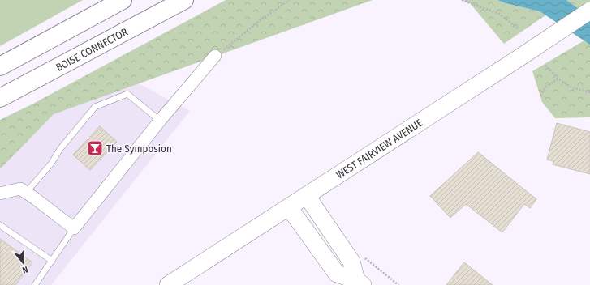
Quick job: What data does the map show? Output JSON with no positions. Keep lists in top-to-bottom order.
{
  "streets": {
    "highway": ["BOISE CONNECTOR"],
    "main road": ["WEST FAIRVIEW AVENUE"]
  },
  "places": {
    "bar": ["The Symposion"]
  },
  "north": "bottom"
}
